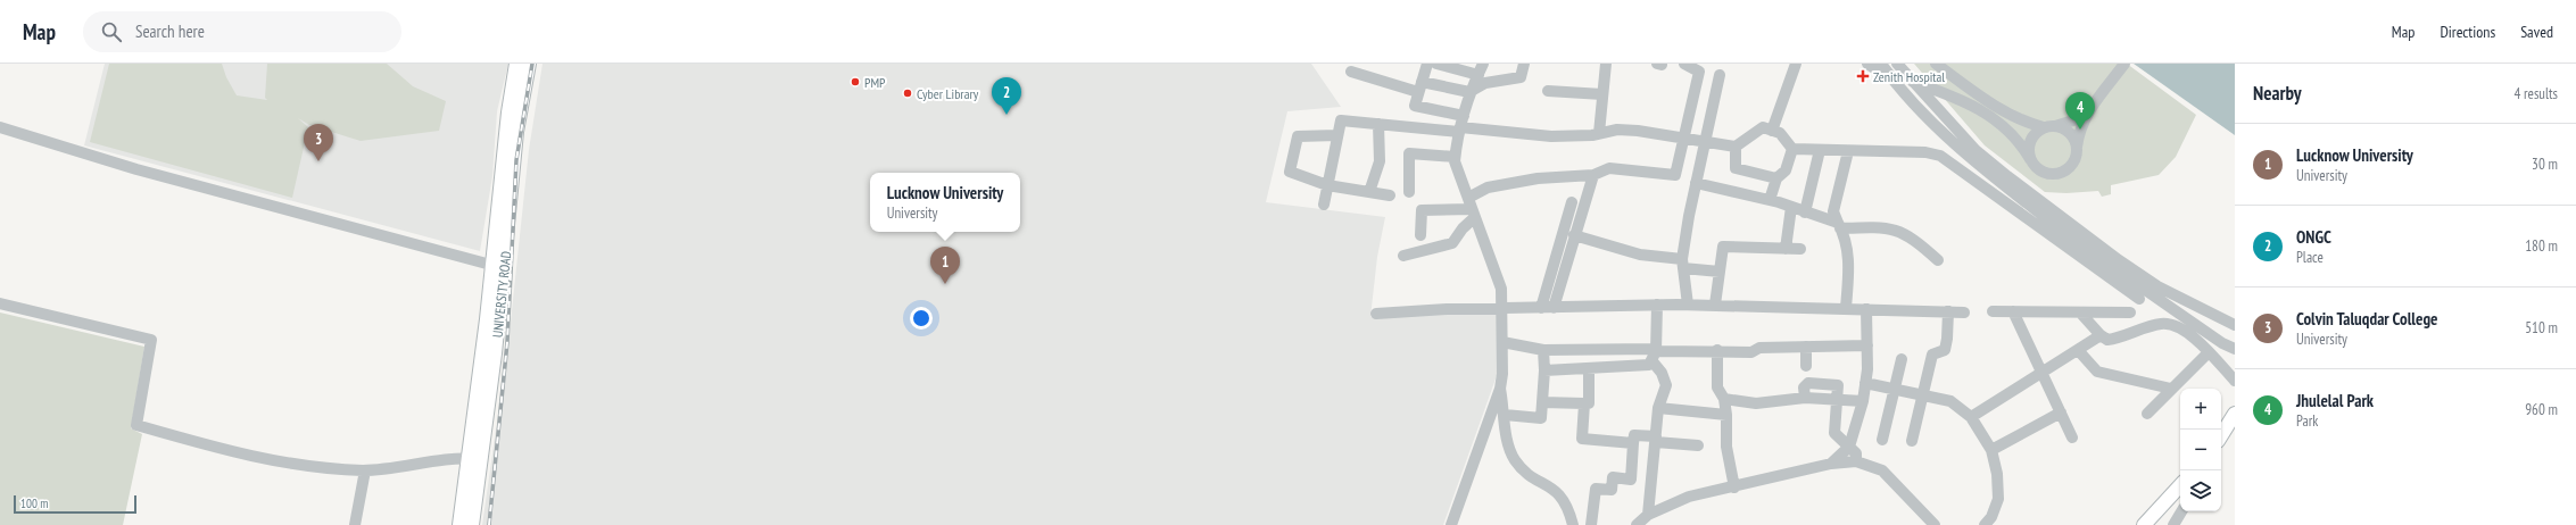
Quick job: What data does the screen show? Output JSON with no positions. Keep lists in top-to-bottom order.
{
  "streets": {
    "main road": ["UNIVERSITY ROAD"]
  },
  "places": {
    "health": ["Zenith Hospital"],
    "other": ["PMP", "Cyber Library"]
  },
  "scale_bar": "100 m",
  "page": {
    "header": "Map",
    "search": "Search here",
    "nav": ["Map", "Directions", "Saved"],
    "heading": ["Nearby", "4 results"],
    "pins": [
      "2",
      "4",
      "3",
      "1"
    ],
    "list": [
      {
        "mark": "1",
        "name": "Lucknow University",
        "note": "University",
        "value": "30 m"
      },
      {
        "mark": "2",
        "name": "ONGC",
        "note": "Place",
        "value": "180 m"
      },
      {
        "mark": "3",
        "name": "Colvin Taluqdar College",
        "note": "University",
        "value": "510 m"
      },
      {
        "mark": "4",
        "name": "Jhulelal Park",
        "note": "Park",
        "value": "960 m"
      }
    ],
    "popup": ["Lucknow University", "University"],
    "map_buttons": ["+", "−"],
    "scale": "100 m"
  }
}
